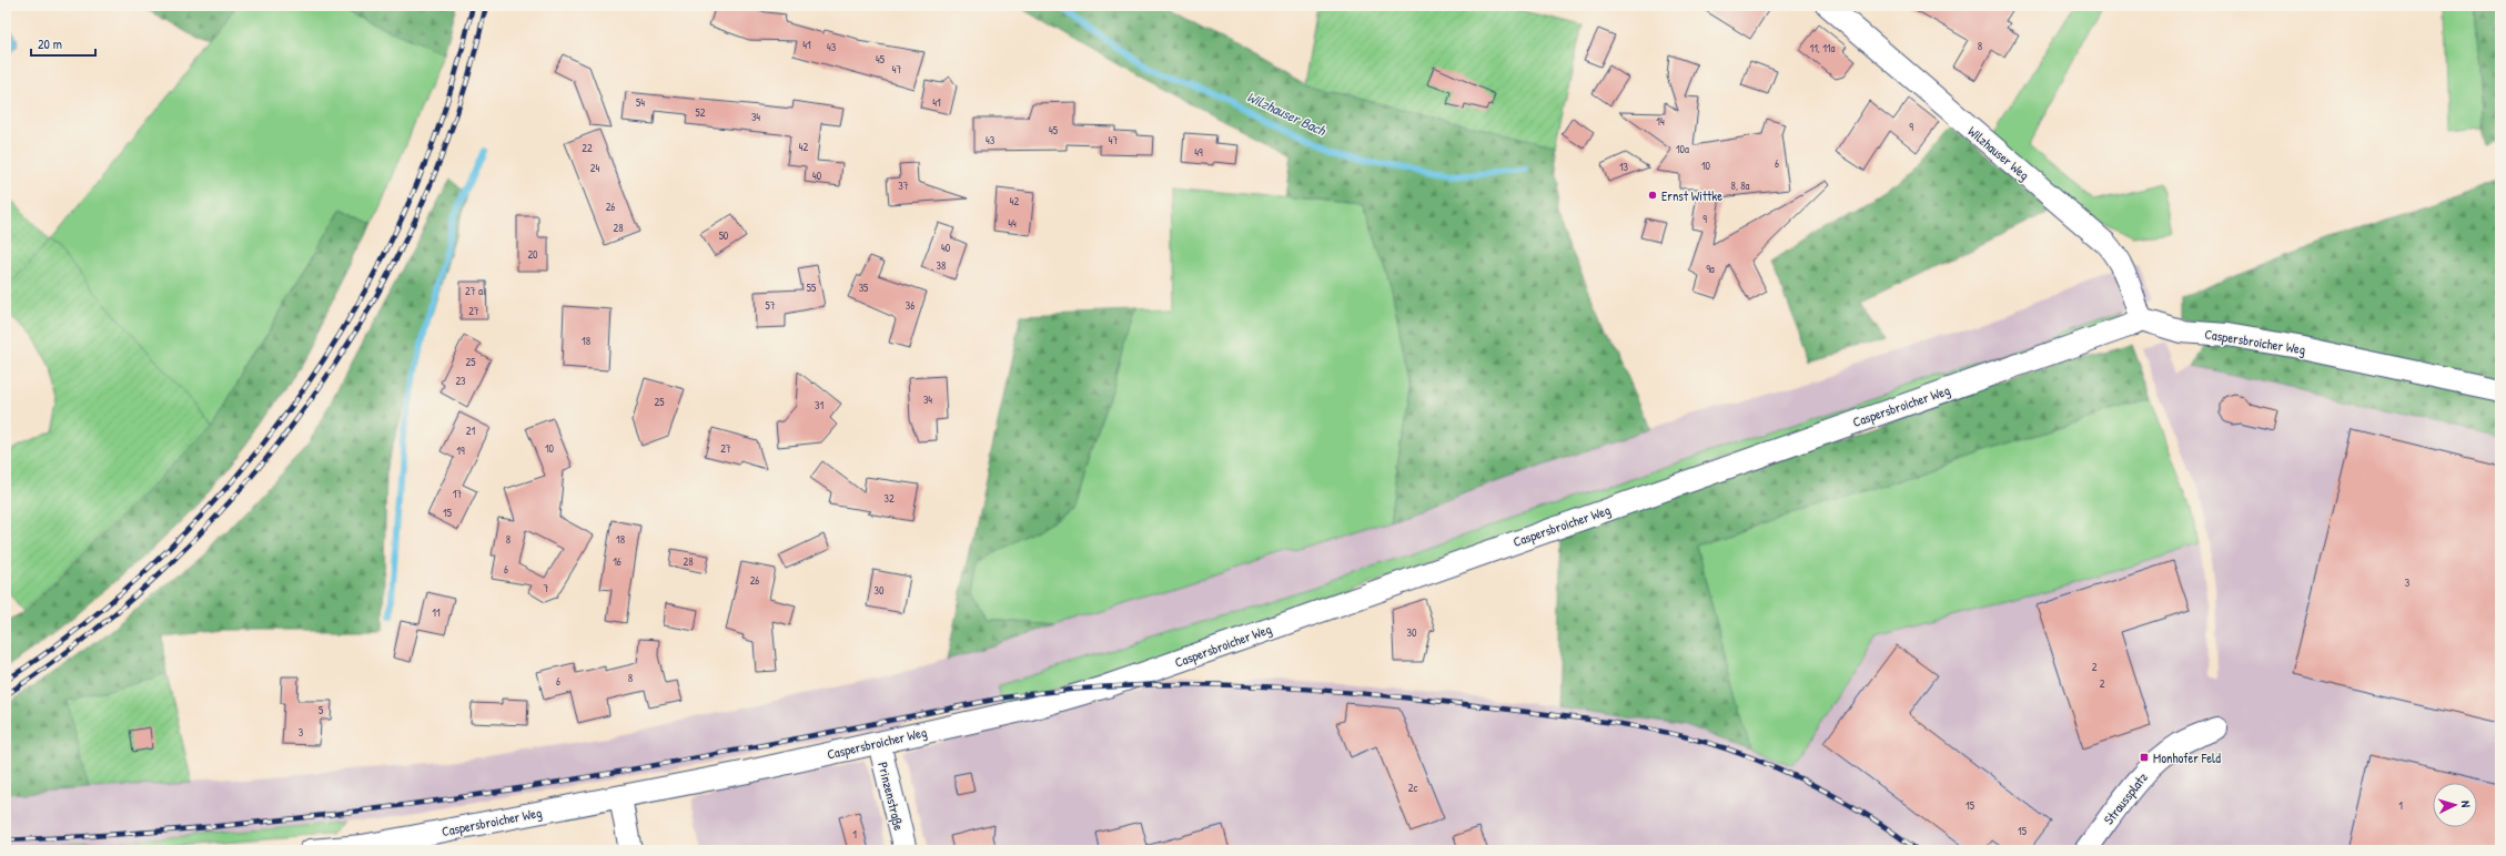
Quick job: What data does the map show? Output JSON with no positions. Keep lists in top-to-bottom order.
{
  "streets": {
    "street": [
      "Wilzhauser Weg",
      "Caspersbroicher Weg",
      "Prinzenstraße",
      "Straussplatz"
    ]
  },
  "crossings": [
    ["Wilzhauser Weg", "Caspersbroicher Weg"],
    ["Caspersbroicher Weg", "Prinzenstraße"]
  ],
  "water": ["Wilzhauser Bach"],
  "places": {
    "other": ["Ernst Wittke"],
    "transit": ["Monhofer Feld"]
  },
  "house_numbers": [
    "41",
    "8",
    "43",
    "11, 11a",
    "45",
    "47",
    "54",
    "41",
    "52",
    "34",
    "14",
    "9",
    "45",
    "43",
    "47",
    "42",
    "22",
    "10a",
    "49",
    "6",
    "10",
    "13",
    "24",
    "40",
    "37",
    "8, 8a",
    "42",
    "26",
    "9",
    "44",
    "28",
    "50",
    "40",
    "20",
    "38",
    "9a",
    "55",
    "35",
    "27 a",
    "57",
    "36",
    "27",
    "18",
    "25",
    "23",
    "34",
    "25",
    "31",
    "21",
    "10",
    "27",
    "19",
    "17",
    "32",
    "15",
    "8",
    "18",
    "16",
    "28",
    "6",
    "26",
    "3",
    "7",
    "30",
    "11",
    "30",
    "2",
    "8",
    "6",
    "2",
    "5",
    "3",
    "2c",
    "15",
    "1",
    "15",
    "1"
  ],
  "scale_bar": "20 m",
  "north": "right"
}
